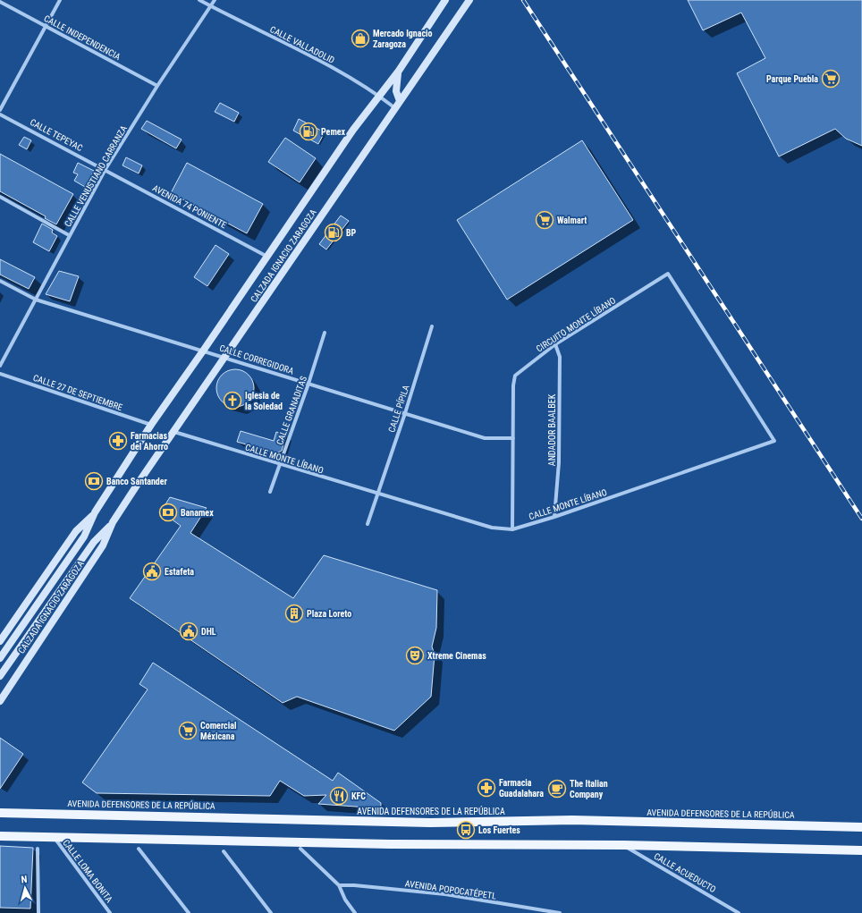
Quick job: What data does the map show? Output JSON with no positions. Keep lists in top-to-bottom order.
{
  "streets": {
    "main road": ["CALZADA IGNACIO ZARAGOZA", "AVENIDA DEFENSORES DE LA REPÚBLICA"],
    "street": [
      "CALLE INDEPENDENCIA",
      "CALLE VALLADOLID",
      "CALLE TEPEYAC",
      "CALLE VENUSTIANO CARRANZA",
      "AVENIDA 74 PONIENTE",
      "CIRCUITO MONTE LÍBANO",
      "CALLE CORREGIDORA",
      "CALLE 27 DE SEPTIEMBRE",
      "CALLE PÍPILA",
      "CALLE GRANADITAS",
      "ANDADOR BAALBEK",
      "CALLE MONTE LÍBANO",
      "CALLE LOMA BONITA",
      "CALLE ACUEDUCTO",
      "AVENIDA POPOCATÉPETL"
    ]
  },
  "crossings": [
    ["CALLE INDEPENDENCIA", "CALLE VENUSTIANO CARRANZA"],
    ["CALLE VALLADOLID", "CALLE VENUSTIANO CARRANZA"],
    ["CALLE VALLADOLID", "CALZADA IGNACIO ZARAGOZA"],
    ["CALLE TEPEYAC", "CALLE VENUSTIANO CARRANZA"],
    ["CALLE TEPEYAC", "AVENIDA 74 PONIENTE"],
    ["CALLE VENUSTIANO CARRANZA", "AVENIDA 74 PONIENTE"],
    ["CALLE VENUSTIANO CARRANZA", "CALLE CORREGIDORA"],
    ["AVENIDA 74 PONIENTE", "CALZADA IGNACIO ZARAGOZA"],
    ["CALZADA IGNACIO ZARAGOZA", "CALLE CORREGIDORA"],
    ["CALZADA IGNACIO ZARAGOZA", "CALLE 27 DE SEPTIEMBRE"],
    ["CALZADA IGNACIO ZARAGOZA", "CALLE MONTE LÍBANO"],
    ["CIRCUITO MONTE LÍBANO", "CALLE CORREGIDORA"],
    ["CIRCUITO MONTE LÍBANO", "ANDADOR BAALBEK"],
    ["CIRCUITO MONTE LÍBANO", "CALLE MONTE LÍBANO"],
    ["CALLE CORREGIDORA", "CALLE PÍPILA"],
    ["CALLE CORREGIDORA", "CALLE GRANADITAS"],
    ["CALLE PÍPILA", "CALLE MONTE LÍBANO"],
    ["CALLE GRANADITAS", "CALLE MONTE LÍBANO"],
    ["ANDADOR BAALBEK", "CALLE MONTE LÍBANO"]
  ],
  "places": {
    "shop": ["Mercado Ignacio Zaragoza"],
    "supermarket": ["Parque Puebla", "Walmart", "Comercial Méxicana"],
    "fuel station": ["Pemex", "BP"],
    "church": ["Iglesia de la Soledad"],
    "pharmacy": ["Farmacias del Ahorro", "Farmacia Guadalahara"],
    "bank": ["Banco Santander", "Banamex"],
    "public building": ["Estafeta", "DHL"],
    "building": ["Plaza Loreto"],
    "theatre": ["Xtreme Cinemas"],
    "cafe": ["The Italian Company"],
    "restaurant": ["KFC"],
    "bus stop": ["Los Fuertes"]
  },
  "north": "top"
}
